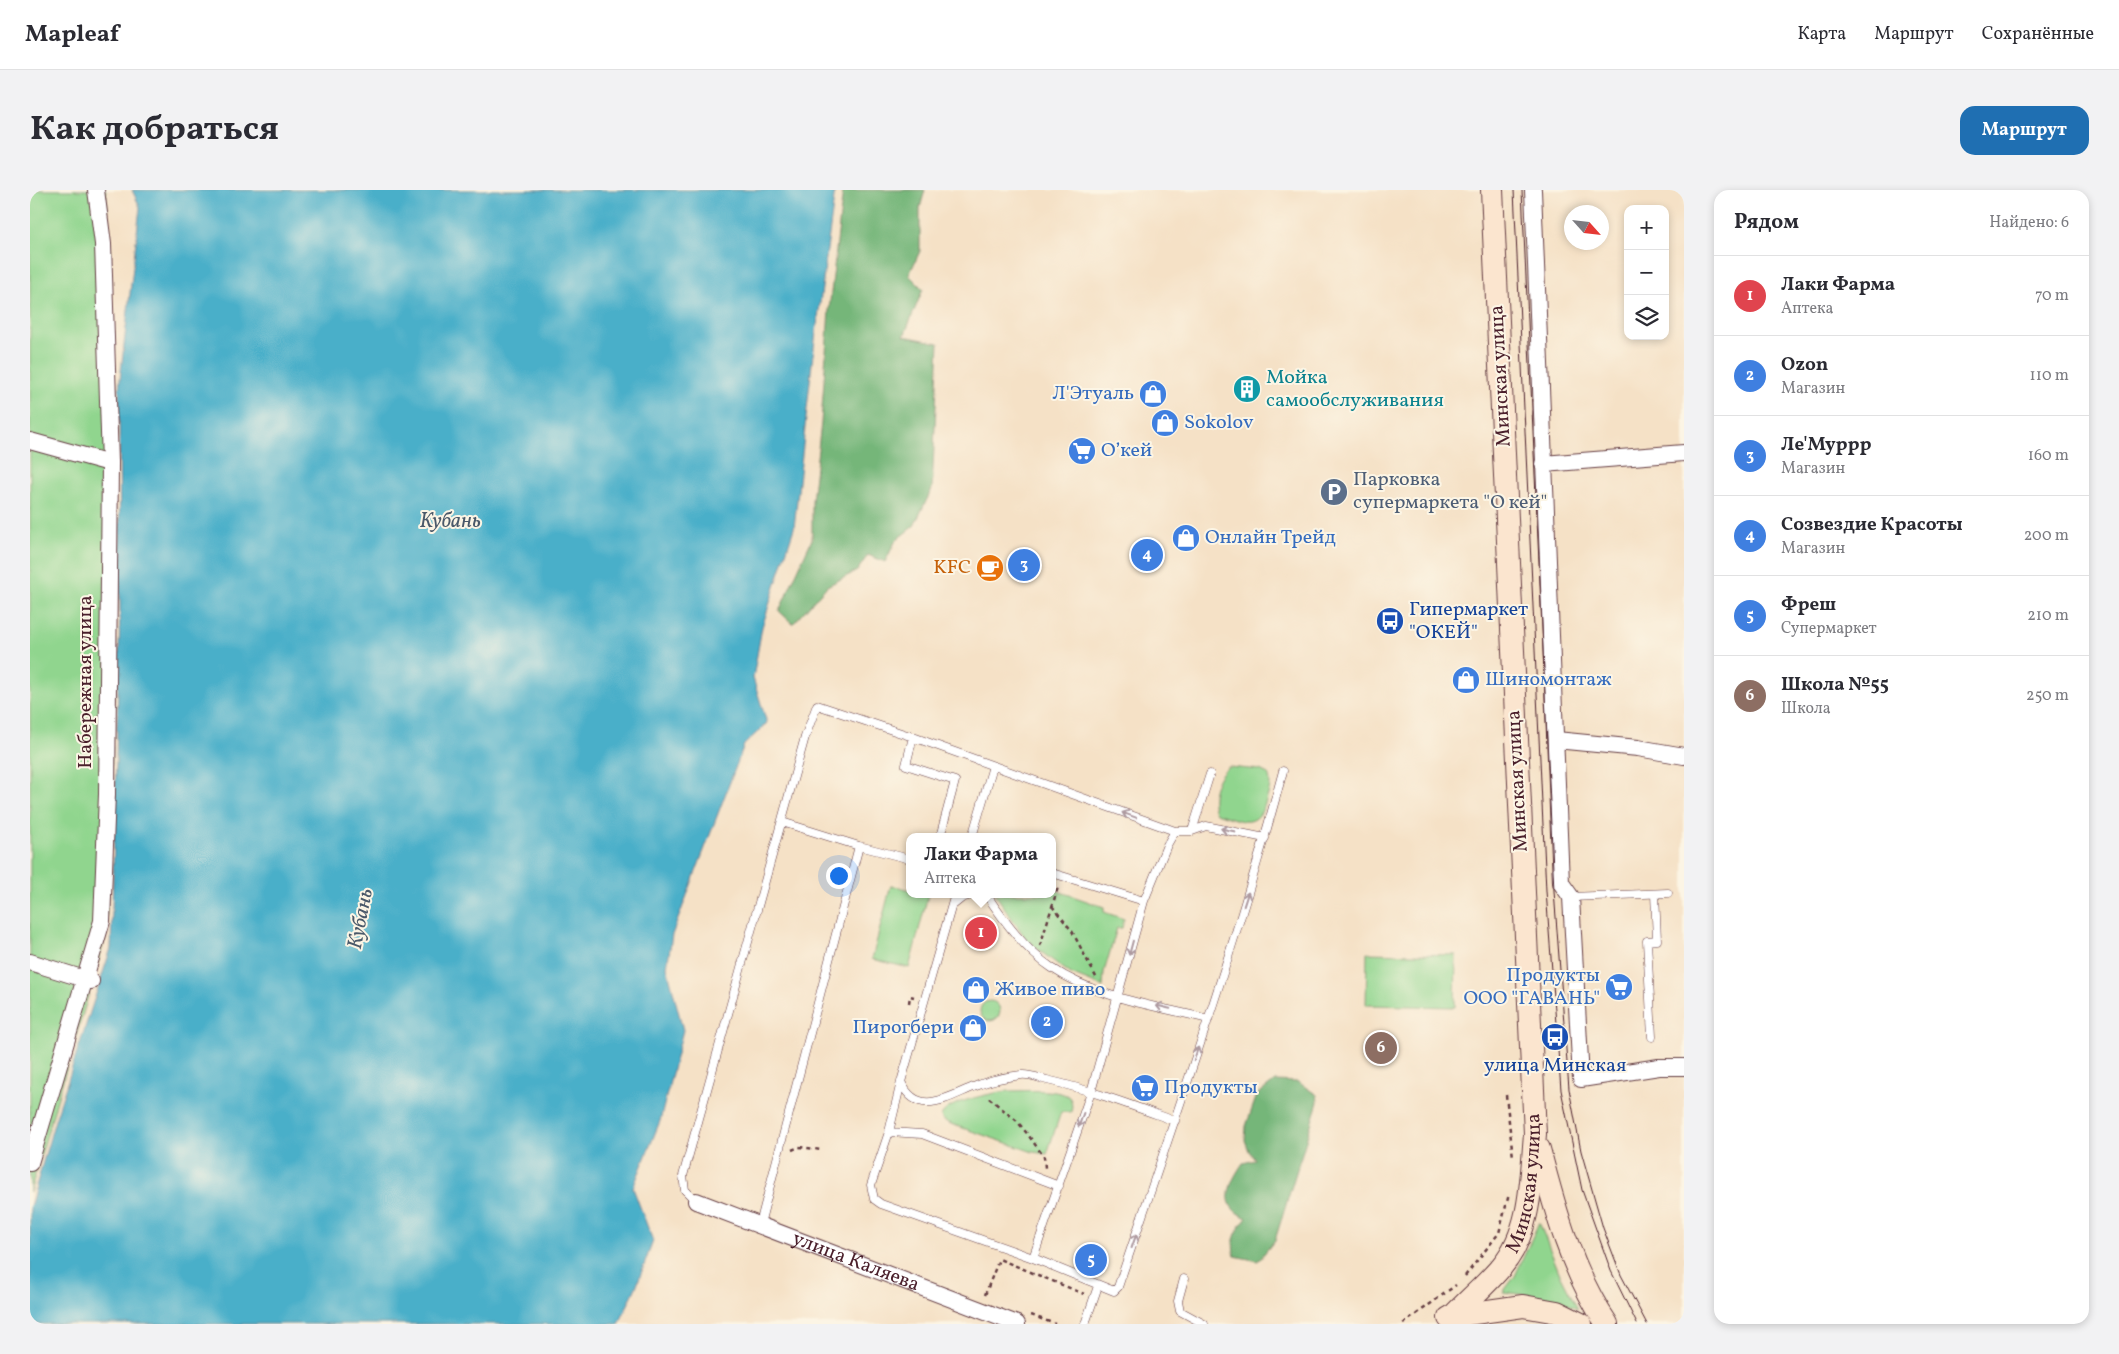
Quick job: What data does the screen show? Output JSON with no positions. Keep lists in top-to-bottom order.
{
  "streets": {
    "main road": ["Минская улица"],
    "street": ["Набережная улица", "улица Каляева"]
  },
  "water": ["Кубань"],
  "places": {
    "building": ["Мойка самообслуживания"],
    "shop": [
      "Л'Этуаль",
      "Sokolov",
      "Онлайн Трейд",
      "Шиномонтаж",
      "Живое пиво",
      "Пирогбери"
    ],
    "supermarket": ["О’кей", "Продукты ООО \"ГАВАНЬ\"", "Продукты"],
    "parking": ["Парковка супермаркета \"О кей\""],
    "cafe": ["KFC"],
    "bus stop": ["Гипермаркет \"ОКЕЙ\"", "улица Минская"]
  },
  "north": "bottom right",
  "page": {
    "header": "Mapleaf",
    "nav": ["Карта", "Маршрут", "Сохранённые"],
    "title": "Как добраться",
    "buttons": "Маршрут",
    "heading": ["Рядом", "Найдено: 6"],
    "map_buttons": ["+", "−"],
    "list": [
      {
        "mark": "1",
        "name": "Лаки Фарма",
        "note": "Аптека",
        "value": "70 m"
      },
      {
        "mark": "2",
        "name": "Ozon",
        "note": "Магазин",
        "value": "110 m"
      },
      {
        "mark": "3",
        "name": "Ле'Муррр",
        "note": "Магазин",
        "value": "160 m"
      },
      {
        "mark": "4",
        "name": "Созвездие Красоты",
        "note": "Магазин",
        "value": "200 m"
      },
      {
        "mark": "5",
        "name": "Фреш",
        "note": "Супермаркет",
        "value": "210 m"
      },
      {
        "mark": "6",
        "name": "Школа №55",
        "note": "Школа",
        "value": "250 m"
      }
    ],
    "pins": [
      "4",
      "3",
      "1",
      "2",
      "6",
      "5"
    ],
    "popup": ["Лаки Фарма", "Аптека"]
  }
}
